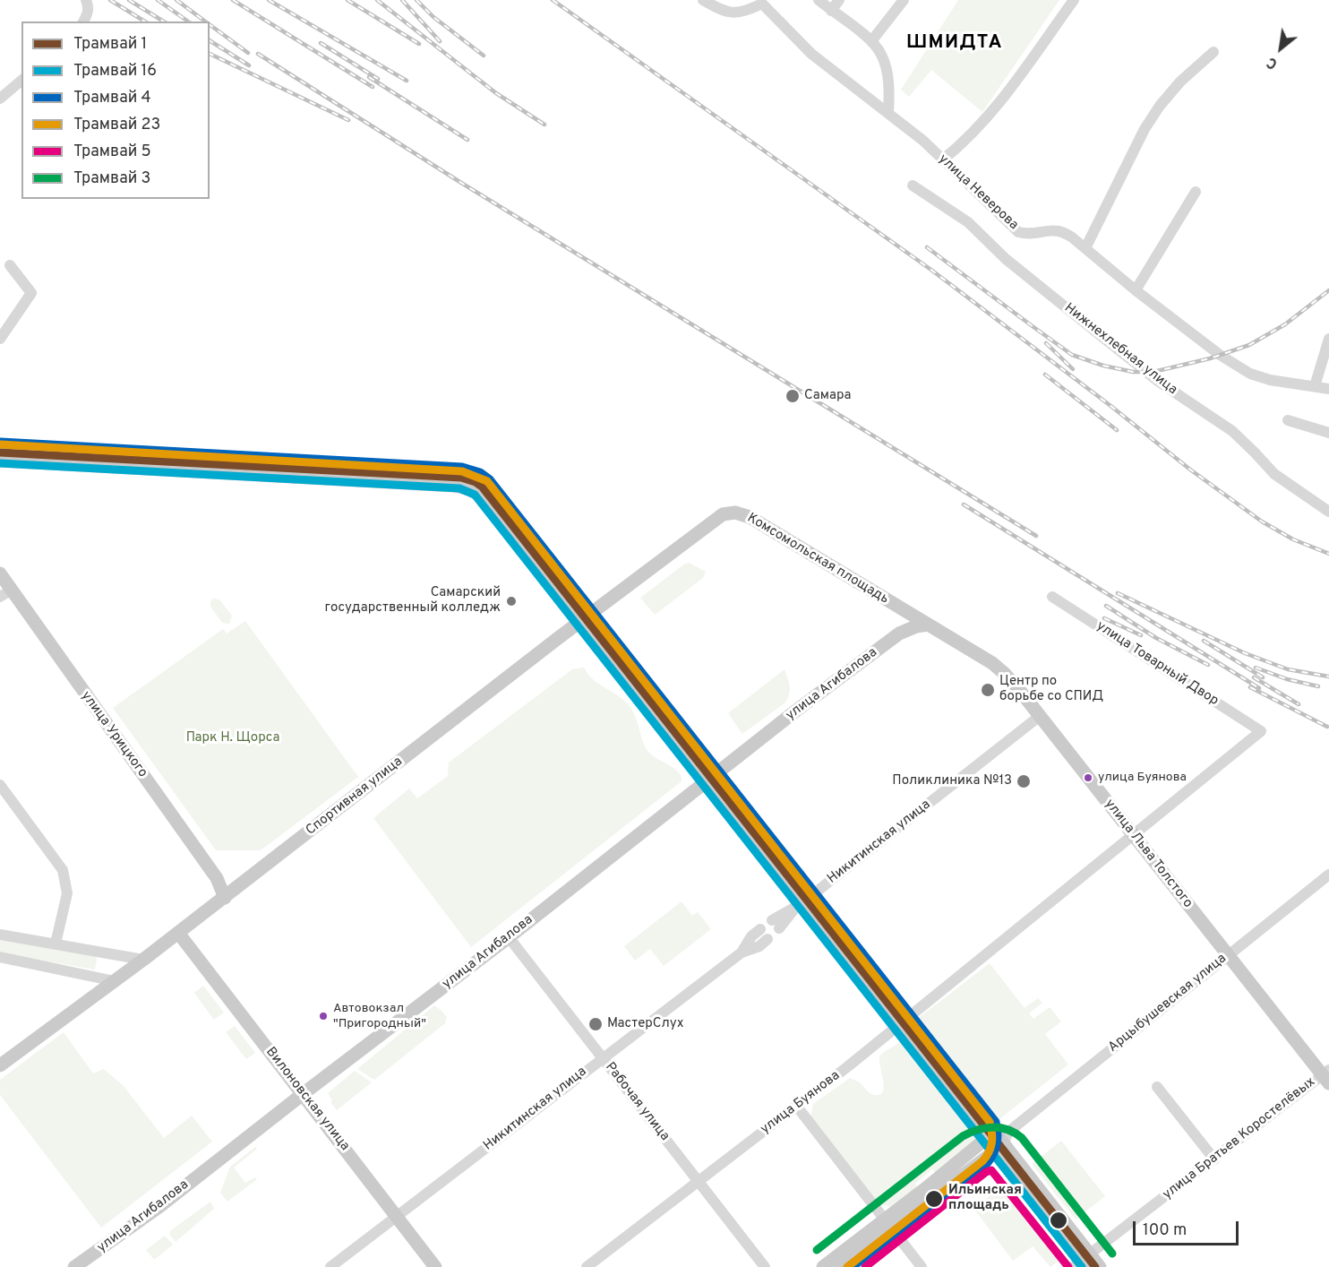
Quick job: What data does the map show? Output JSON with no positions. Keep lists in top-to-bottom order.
{
  "streets": {
    "main road": [
      "Комсомольская площадь",
      "улица Агибалова",
      "улица Урицкого",
      "Спортивная улица",
      "улица Льва Толстого",
      "Арцыбушевская улица",
      "Вилоновская улица"
    ],
    "street": [
      "улица Неверова",
      "Нижнехлебная улица",
      "улица Товарный Двор",
      "Никитинская улица",
      "Рабочая улица",
      "улица Буянова",
      "улица Братьев Коростелёвых"
    ]
  },
  "crossings": [
    ["Комсомольская площадь", "Спортивная улица"],
    ["Комсомольская площадь", "улица Льва Толстого"],
    ["улица Товарный Двор", "улица Буянова"],
    ["улица Агибалова", "улица Льва Толстого"],
    ["улица Агибалова", "Вилоновская улица"],
    ["улица Агибалова", "Рабочая улица"],
    ["улица Урицкого", "Спортивная улица"],
    ["Спортивная улица", "Вилоновская улица"],
    ["Никитинская улица", "улица Льва Толстого"],
    ["Никитинская улица", "Вилоновская улица"],
    ["Никитинская улица", "Рабочая улица"],
    ["улица Льва Толстого", "Арцыбушевская улица"],
    ["улица Льва Толстого", "улица Буянова"],
    ["улица Льва Толстого", "улица Братьев Коростелёвых"],
    ["Рабочая улица", "улица Буянова"]
  ],
  "districts": ["ШМИДТА"],
  "parks": ["Парк Н. Щорса"],
  "places": [
    "Самара",
    "Самарский государственный колледж",
    "Центр по борьбе со СПИД",
    "улица Буянова",
    "Поликлиника №13",
    "Автовокзал \"Пригородный\"",
    "МастерСлух",
    "Ильинская площадь"
  ],
  "lines": [
    "tram line 4",
    "tram line 23",
    "tram line 1",
    "tram line 16",
    "tram line 3",
    "tram line 5"
  ],
  "legend": [
    "Трамвай 1",
    "Трамвай 16",
    "Трамвай 4",
    "Трамвай 23",
    "Трамвай 5",
    "Трамвай 3"
  ],
  "scale_bar": "100 m",
  "north": "bottom left"
}
